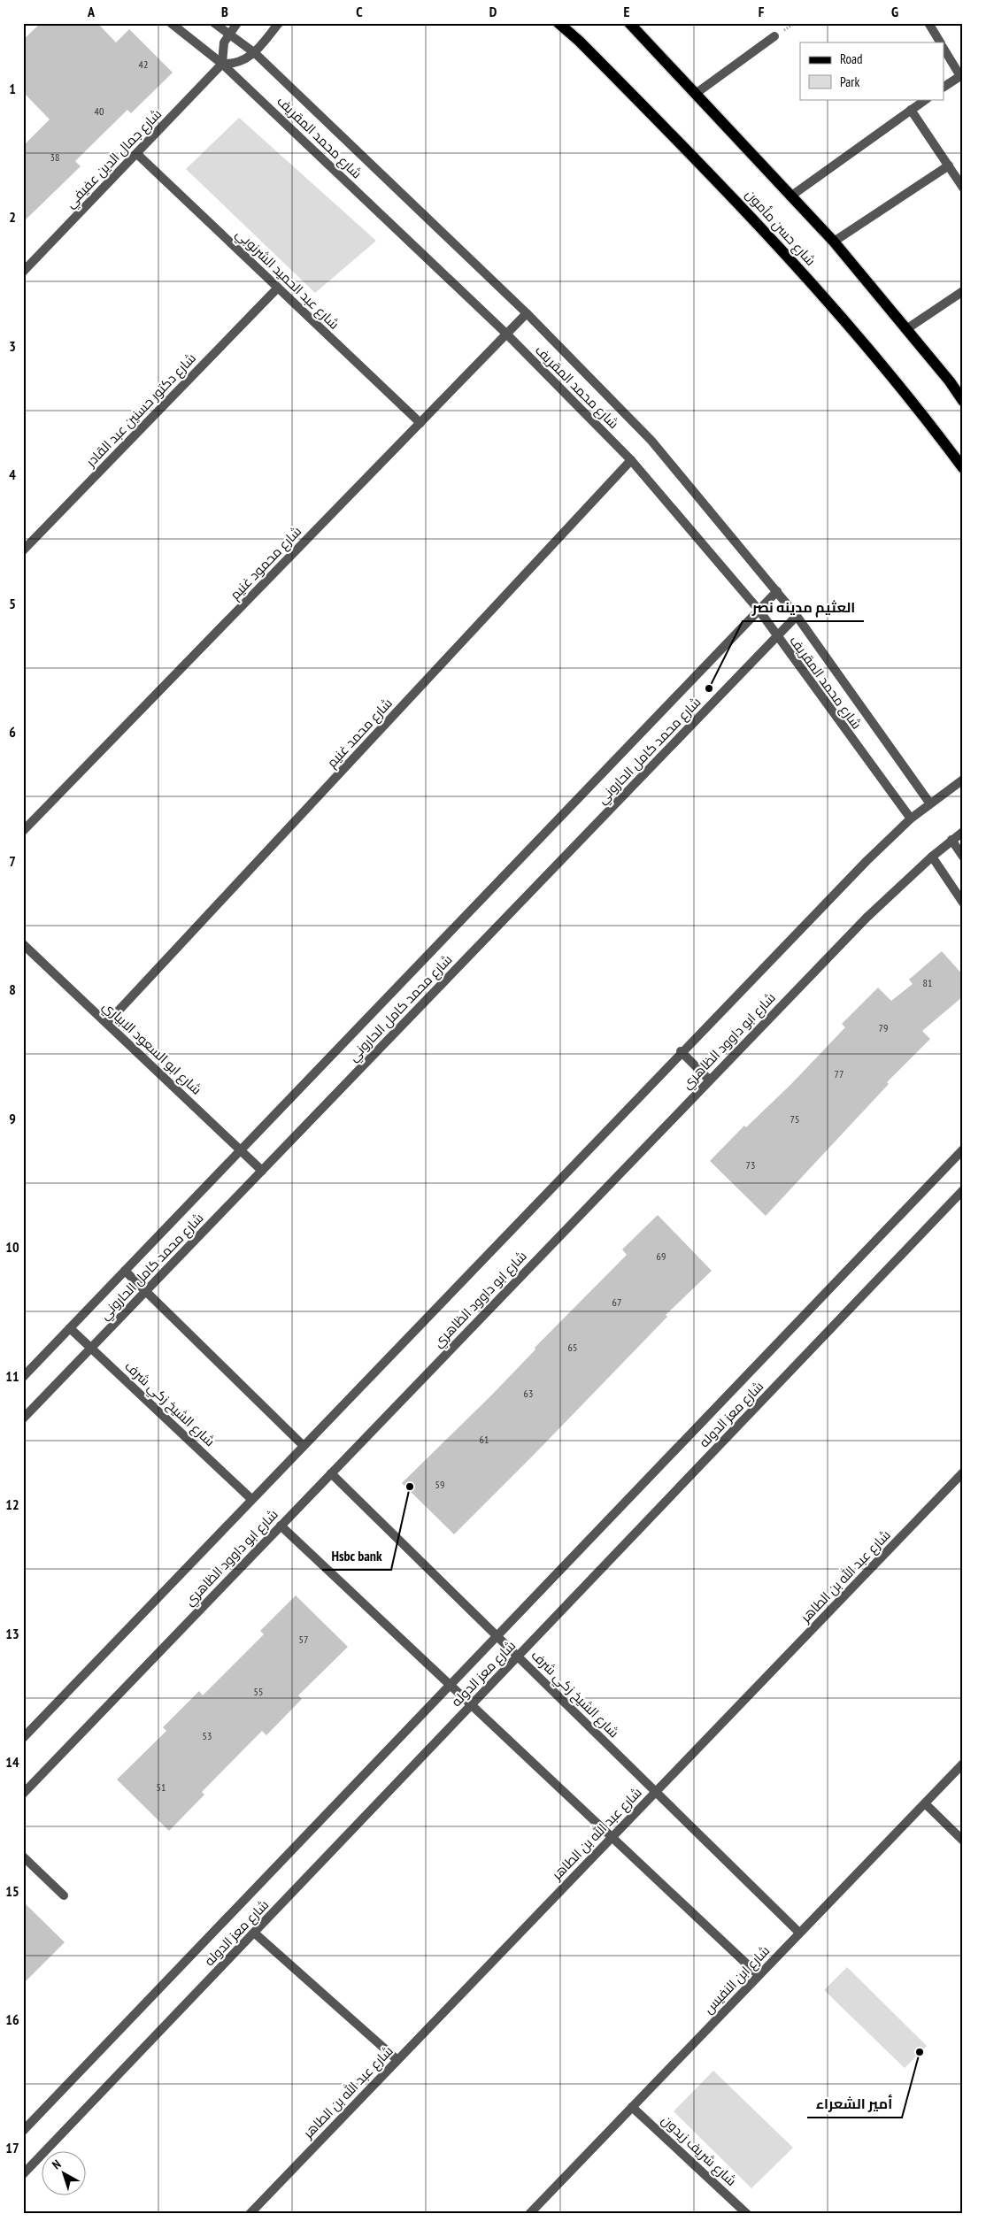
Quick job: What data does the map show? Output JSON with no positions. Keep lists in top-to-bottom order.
{
  "streets": {
    "main road": ["شارع حسن مأمون"],
    "street": [
      "شارع محمد المقريف",
      "شارع جمال الدين عفيفي",
      "شارع عبد الحميد الشرنوبي",
      "شارع دكتور حسنين عبد القادر",
      "شارع محمود غنيم",
      "شارع محمد غنيم",
      "شارع محمد كامل الحاروني",
      "شارع ابو داوود الظاهري",
      "شارع ابو السعود الابياري",
      "شارع الشيخ زكي شرف",
      "شارع معز الدوله",
      "شارع عبد الله بن الطاهر",
      "شارع ابن النفيس",
      "شارع شريف زيدون"
    ]
  },
  "crossings": [
    ["شارع محمد المقريف", "شارع جمال الدين عفيفي"],
    ["شارع محمد المقريف", "شارع محمود غنيم"],
    ["شارع محمد المقريف", "شارع محمد غنيم"],
    ["شارع محمد المقريف", "شارع محمد كامل الحاروني"],
    ["شارع محمد المقريف", "شارع ابو داوود الظاهري"],
    ["شارع جمال الدين عفيفي", "شارع عبد الحميد الشرنوبي"],
    ["شارع عبد الحميد الشرنوبي", "شارع دكتور حسنين عبد القادر"],
    ["شارع عبد الحميد الشرنوبي", "شارع محمود غنيم"],
    ["شارع محمد غنيم", "شارع ابو السعود الابياري"],
    ["شارع محمد كامل الحاروني", "شارع ابو السعود الابياري"],
    ["شارع محمد كامل الحاروني", "شارع الشيخ زكي شرف"],
    ["شارع ابو داوود الظاهري", "شارع الشيخ زكي شرف"],
    ["شارع الشيخ زكي شرف", "شارع معز الدوله"],
    ["شارع الشيخ زكي شرف", "شارع عبد الله بن الطاهر"],
    ["شارع الشيخ زكي شرف", "شارع ابن النفيس"],
    ["شارع ابن النفيس", "شارع شريف زيدون"]
  ],
  "places": ["العثيم مدينه نصر", "Hsbc bank", "أمير الشعراء"],
  "house_numbers": [
    "42",
    "40",
    "38",
    "81",
    "79",
    "77",
    "75",
    "73",
    "69",
    "67",
    "65",
    "63",
    "61",
    "59",
    "57",
    "55",
    "53",
    "51"
  ],
  "legend": ["Road", "Park"],
  "north": "top left",
  "grid": {
    "columns": [
      "A",
      "B",
      "C",
      "D",
      "E",
      "F",
      "G"
    ],
    "rows": [
      "1",
      "2",
      "3",
      "4",
      "5",
      "6",
      "7",
      "8",
      "9",
      "10",
      "11",
      "12",
      "13",
      "14",
      "15",
      "16",
      "17"
    ]
  }
}
